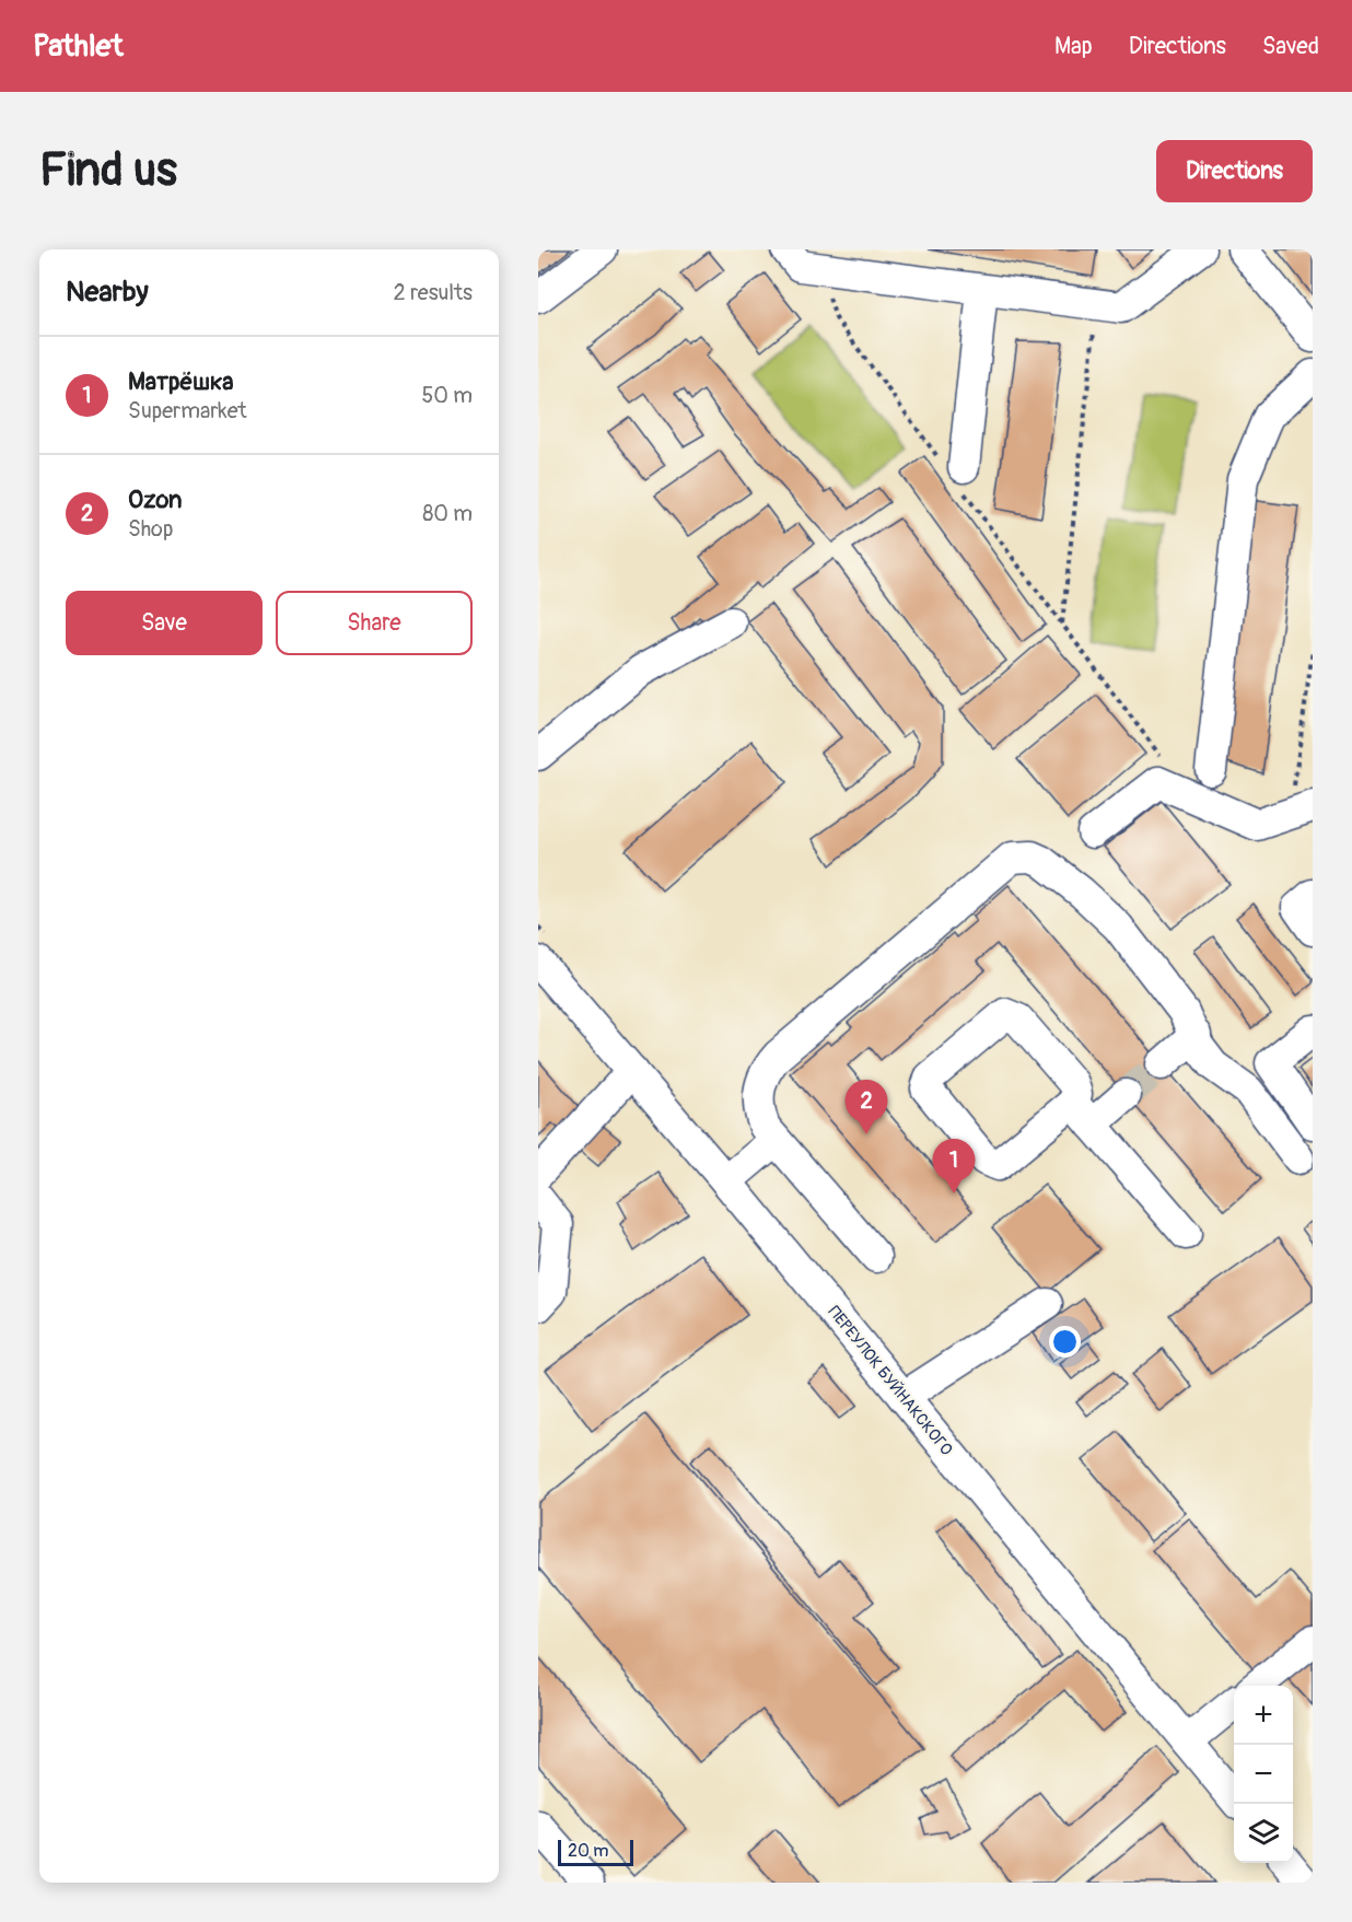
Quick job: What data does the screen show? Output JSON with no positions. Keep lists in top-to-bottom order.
{
  "streets": {
    "street": ["ПЕРЕУЛОК БУЙНАКСКОГО"]
  },
  "scale_bar": "20 m",
  "page": {
    "header": "Pathlet",
    "nav": ["Map", "Directions", "Saved"],
    "buttons": [
      "Directions",
      ["Save", "Share"]
    ],
    "title": "Find us",
    "heading": ["Nearby", "2 results"],
    "list": [
      {
        "mark": "1",
        "name": "Матрёшка",
        "note": "Supermarket",
        "value": "50 m"
      },
      {
        "mark": "2",
        "name": "Ozon",
        "note": "Shop",
        "value": "80 m"
      }
    ],
    "pins": ["2", "1"],
    "map_buttons": ["+", "−"],
    "scale": "20 m"
  }
}
